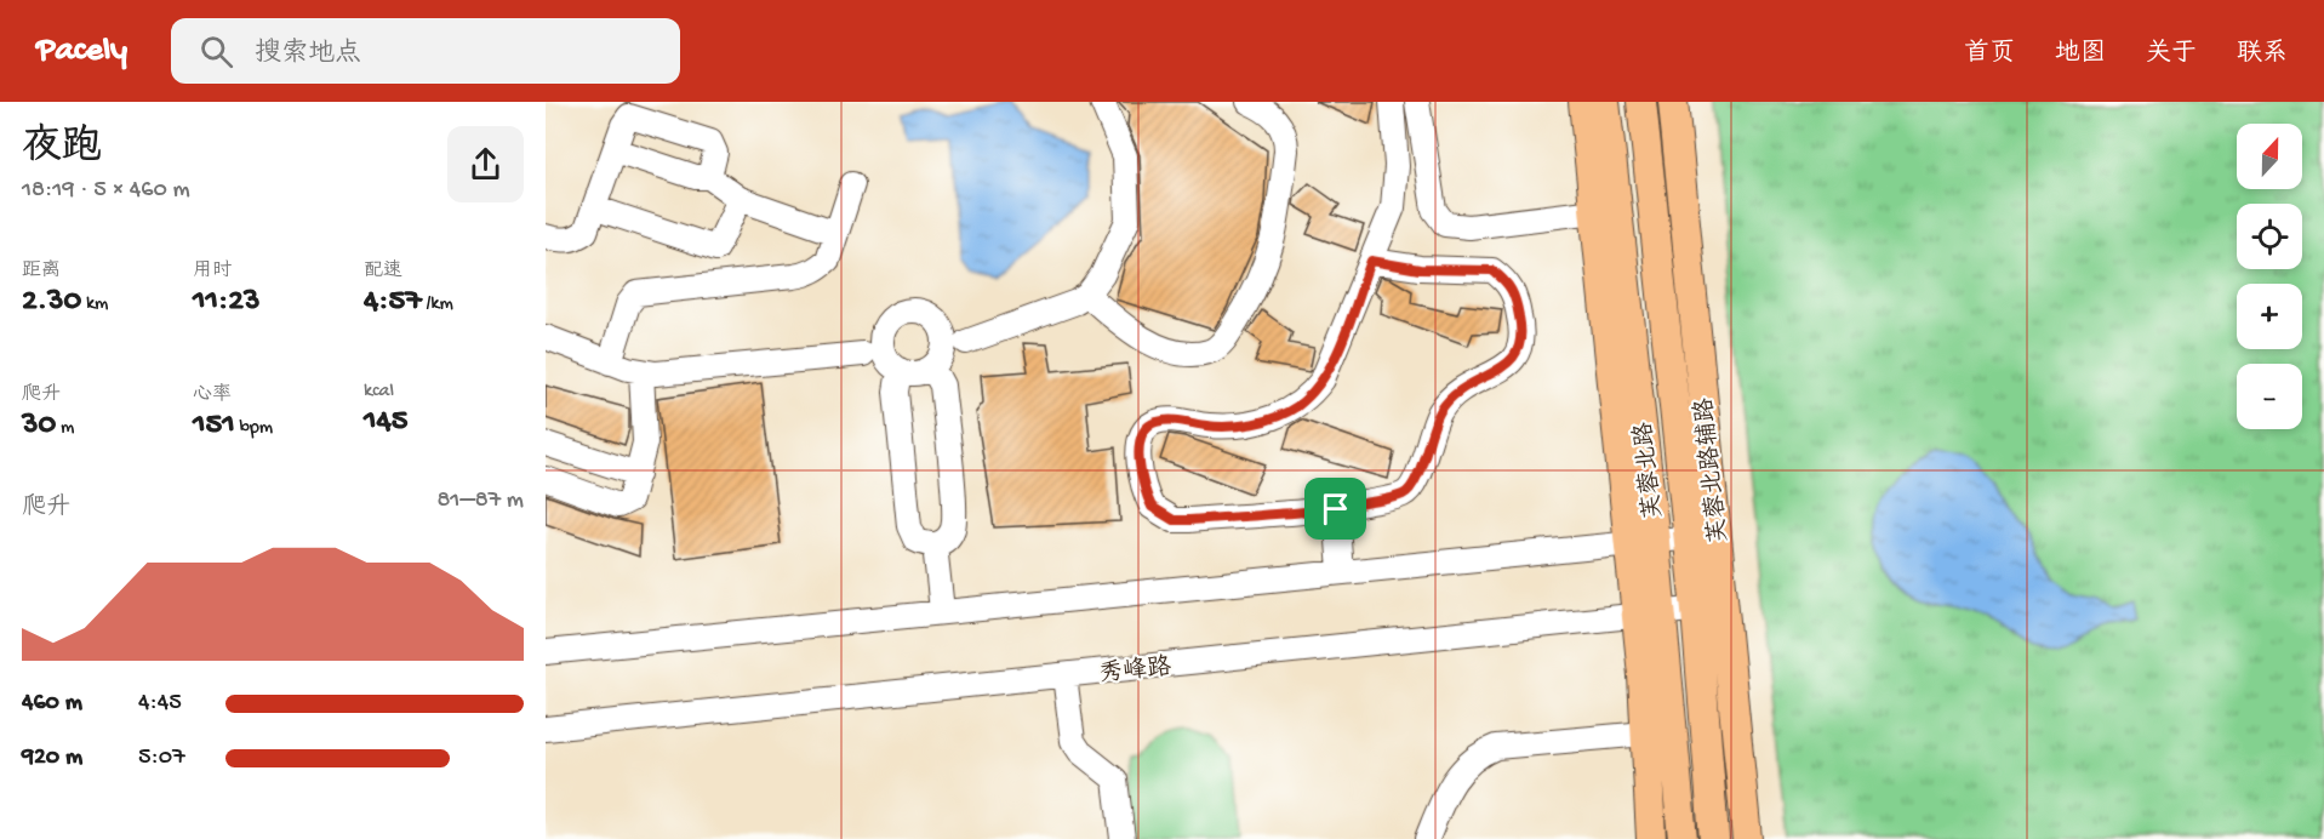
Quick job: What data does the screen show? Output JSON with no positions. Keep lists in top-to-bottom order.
{
  "streets": {
    "main road": ["芙蓉北路", "芙蓉北路辅路"],
    "street": ["秀峰路"]
  },
  "crossings": [
    ["芙蓉北路", "芙蓉北路辅路"],
    ["芙蓉北路", "秀峰路"],
    ["芙蓉北路辅路", "秀峰路"]
  ],
  "north": "top",
  "page": {
    "header": "Pacely",
    "search": "搜索地点",
    "nav": [
      "首页",
      "地图",
      "关于",
      "联系"
    ],
    "heading": ["夜跑", "18:19 · 5 × 460 m"],
    "map_buttons": ["+", "−"],
    "stats": [
      ["距离", "2.30 km"],
      ["用时", "11:23"],
      ["配速", "4:57 /km"],
      ["爬升", "30 m"],
      ["心率", "151 bpm"],
      ["kcal", "145"]
    ],
    "chart": ["爬升", "81–87 m"],
    "list": [
      {
        "name": "460 m",
        "note": "4:45"
      },
      {
        "name": "920 m",
        "note": "5:07"
      }
    ]
  }
}
